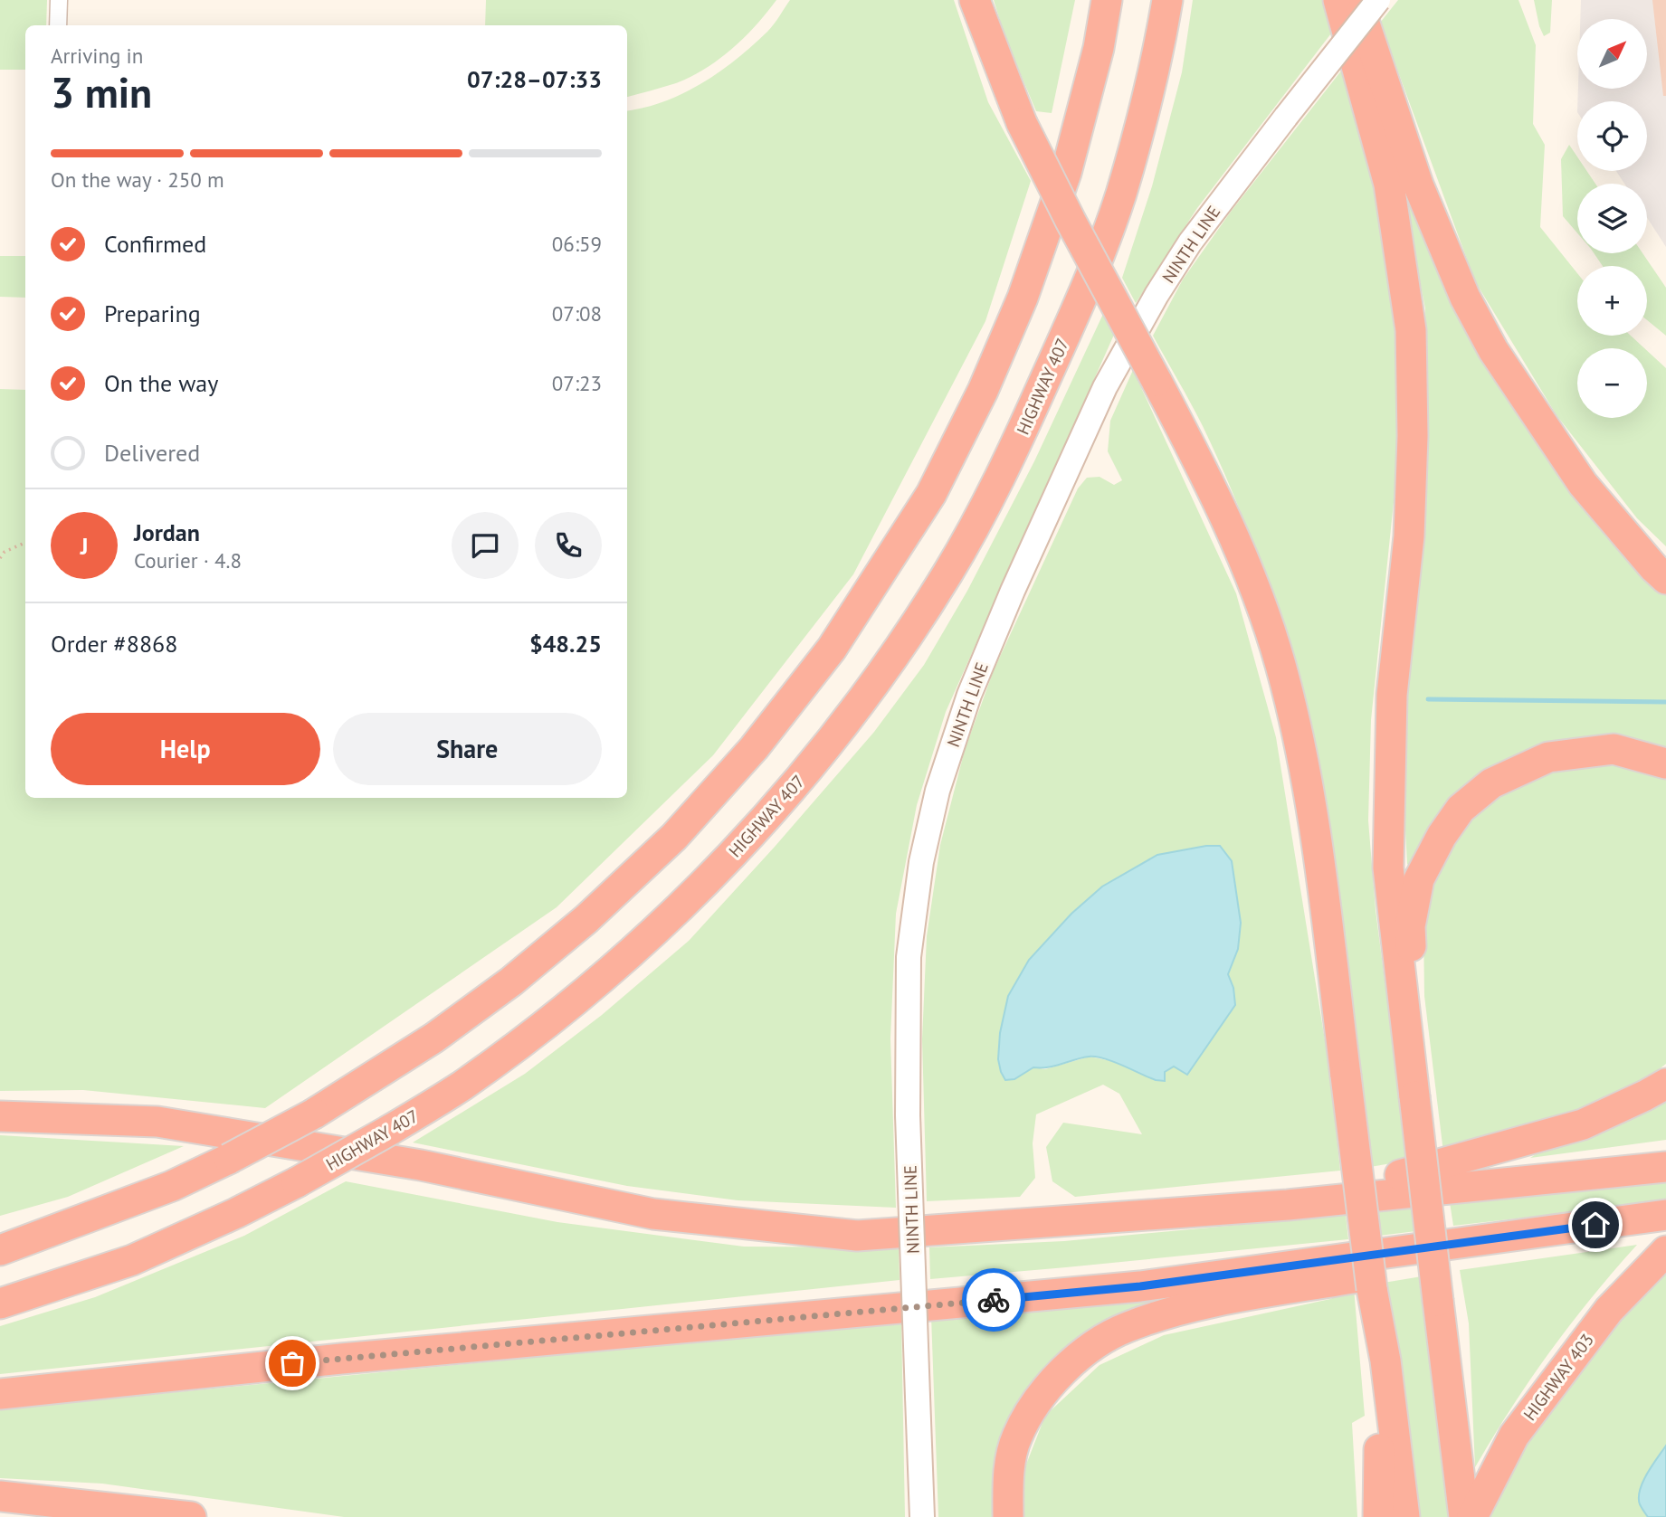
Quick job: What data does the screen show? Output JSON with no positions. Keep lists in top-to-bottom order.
{
  "streets": {
    "highway": ["HIGHWAY 407", "HIGHWAY 403"],
    "main road": ["NINTH LINE"]
  },
  "north": "top right",
  "page": {
    "map_buttons": ["+", "−"],
    "heading": ["3 min", "Arriving in", "07:28–07:33"],
    "panel": [
      "Jordan",
      "Courier · 4.8",
      "Order #8868",
      "$48.25"
    ],
    "bar": "On the way · 250 m",
    "list": [
      ["Confirmed", "06:59"],
      ["Preparing", "07:08"],
      ["On the way", "07:23"],
      "Delivered"
    ],
    "round": "J",
    "buttons": ["Help", "Share"]
  }
}
